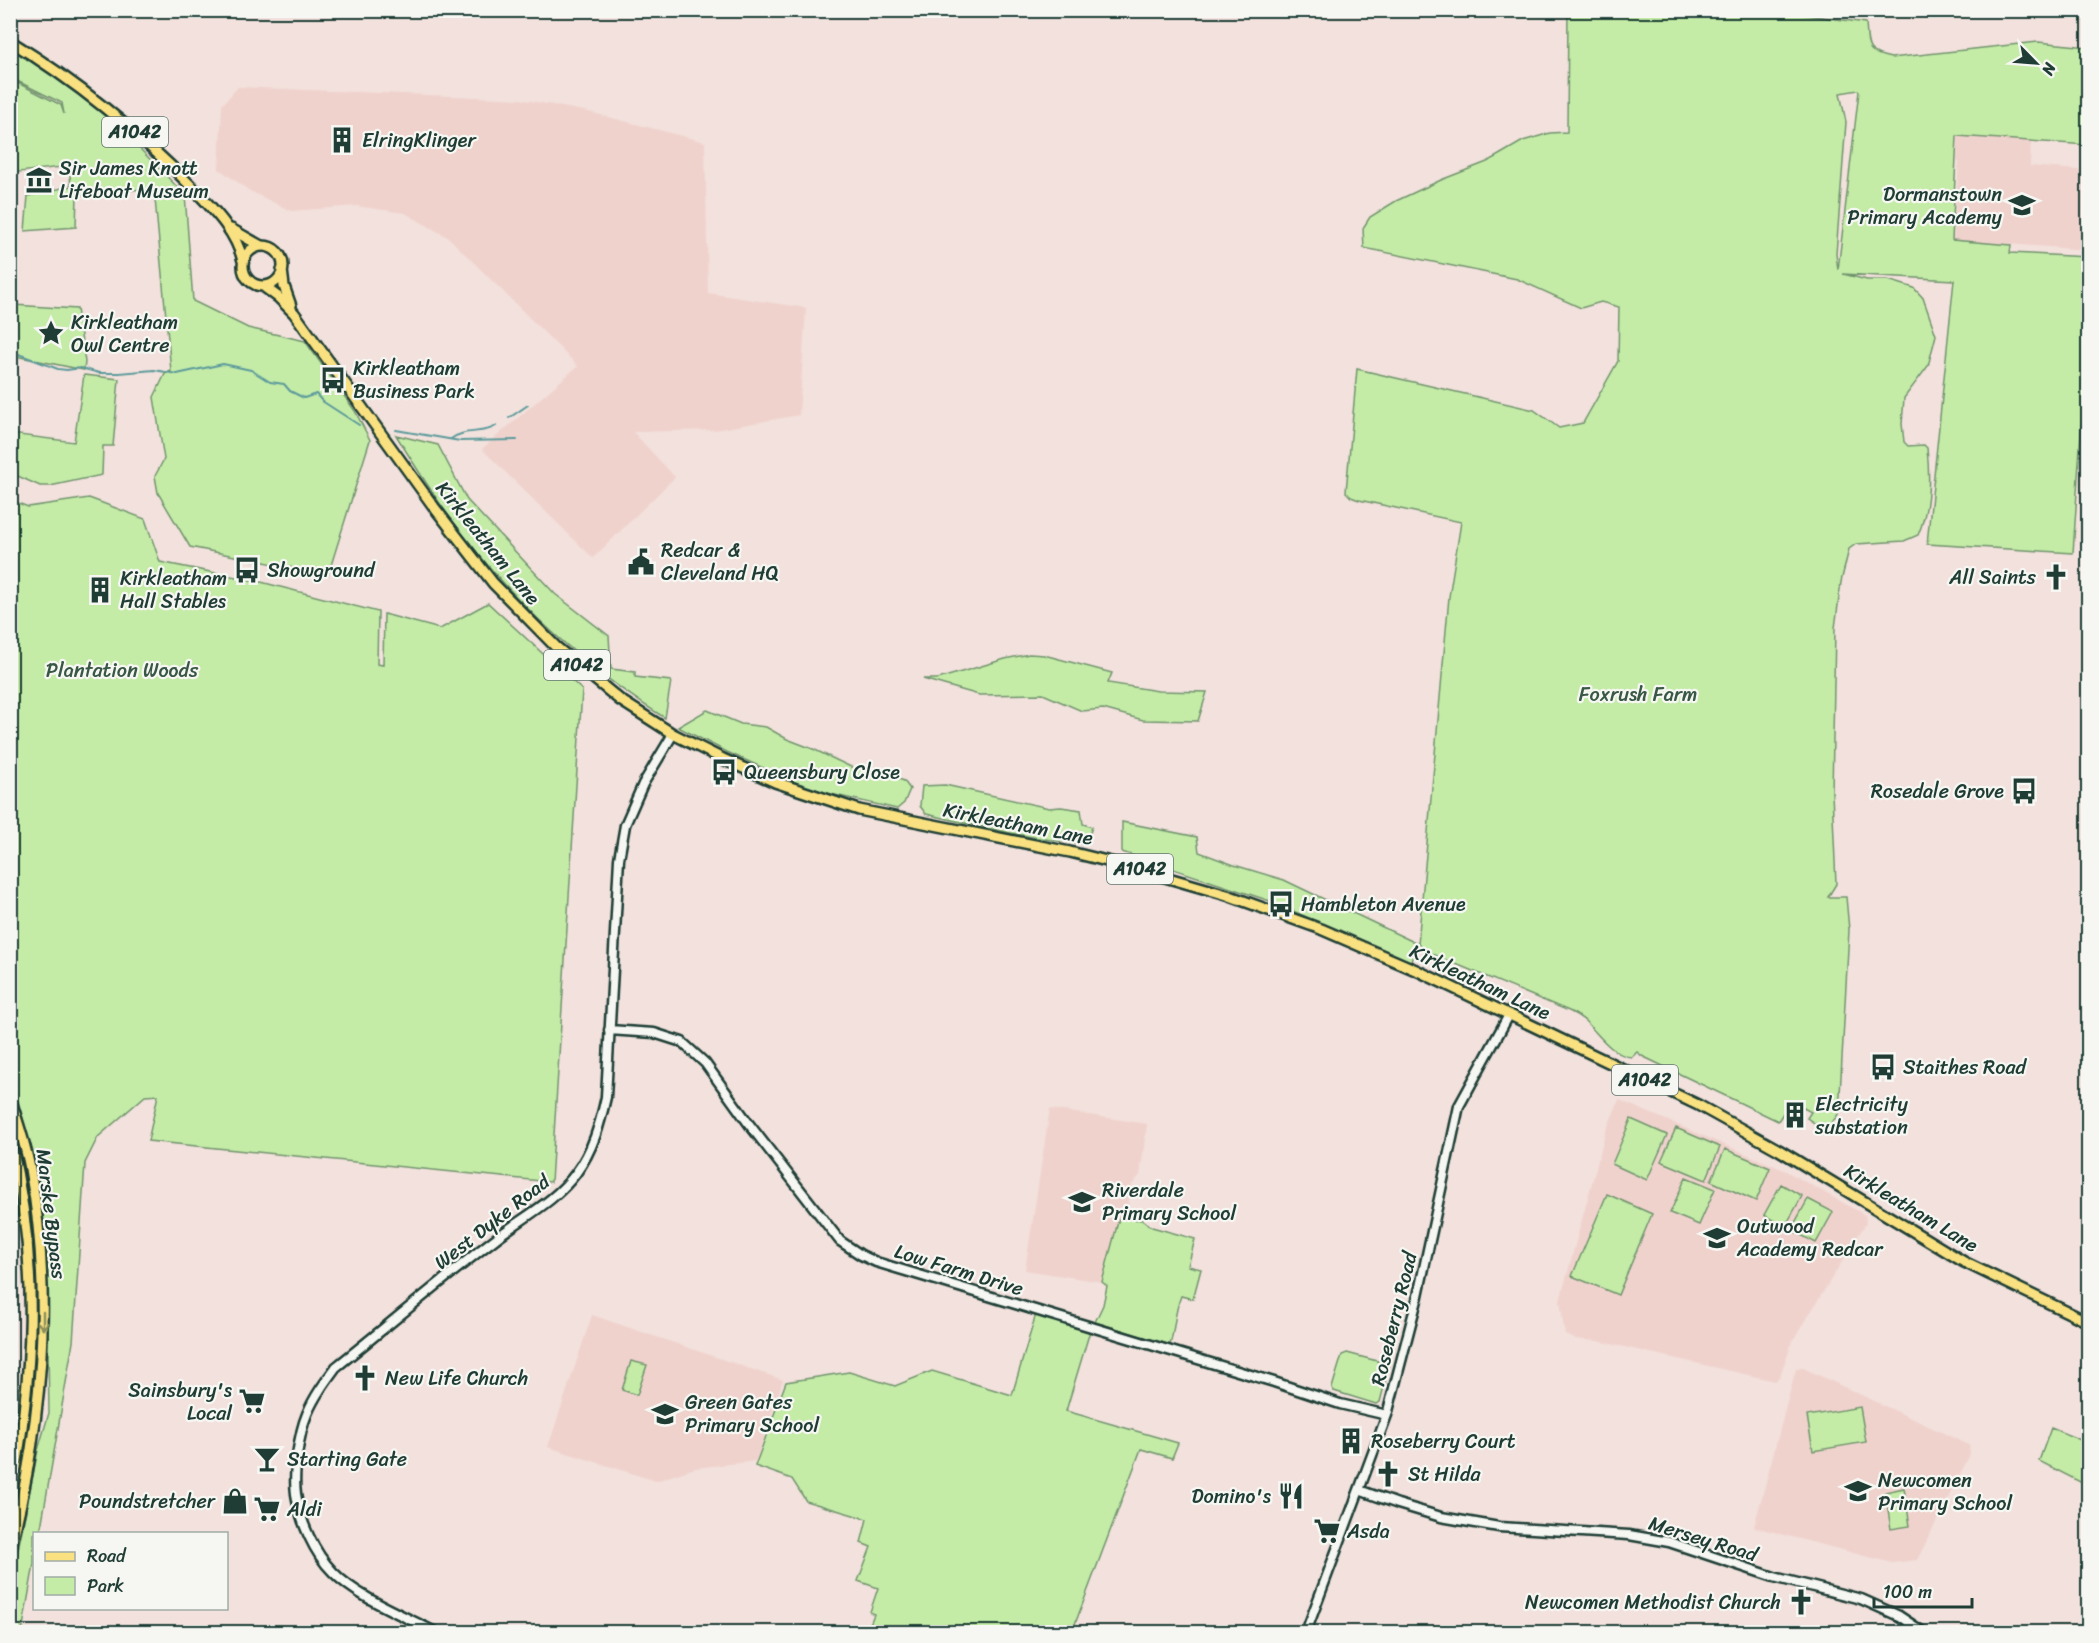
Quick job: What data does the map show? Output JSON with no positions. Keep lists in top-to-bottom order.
{
  "streets": {
    "main road": ["A1042", "Kirkleatham Lane", "Marske Bypass"],
    "street": [
      "West Dyke Road",
      "Low Farm Drive",
      "Roseberry Road",
      "Mersey Road"
    ]
  },
  "crossings": [
    ["A1042", "Kirkleatham Lane"],
    ["Kirkleatham Lane", "West Dyke Road"],
    ["Kirkleatham Lane", "Roseberry Road"],
    ["West Dyke Road", "Low Farm Drive"],
    ["Low Farm Drive", "Roseberry Road"],
    ["Roseberry Road", "Mersey Road"]
  ],
  "parks": ["Plantation Woods", "Foxrush Farm"],
  "places": {
    "building": [
      "ElringKlinger",
      "Kirkleatham Hall Stables",
      "Electricity substation",
      "Roseberry Court"
    ],
    "museum": ["Sir James Knott Lifeboat Museum"],
    "school or university": [
      "Dormanstown Primary Academy",
      "Riverdale Primary School",
      "Outwood Academy Redcar",
      "Green Gates Primary School",
      "Newcomen Primary School"
    ],
    "place": ["Kirkleatham Owl Centre"],
    "bus stop": [
      "Kirkleatham Business Park",
      "Showground",
      "Queensbury Close",
      "Rosedale Grove",
      "Hambleton Avenue",
      "Staithes Road"
    ],
    "public building": ["Redcar & Cleveland HQ"],
    "church": [
      "All Saints",
      "New Life Church",
      "St Hilda",
      "Newcomen Methodist Church"
    ],
    "supermarket": ["Sainsbury's Local", "Aldi", "Asda"],
    "bar": ["Starting Gate"],
    "restaurant": ["Domino's"],
    "shop": ["Poundstretcher"]
  },
  "legend": ["Road", "Park"],
  "scale_bar": "100 m",
  "north": "bottom right"
}
